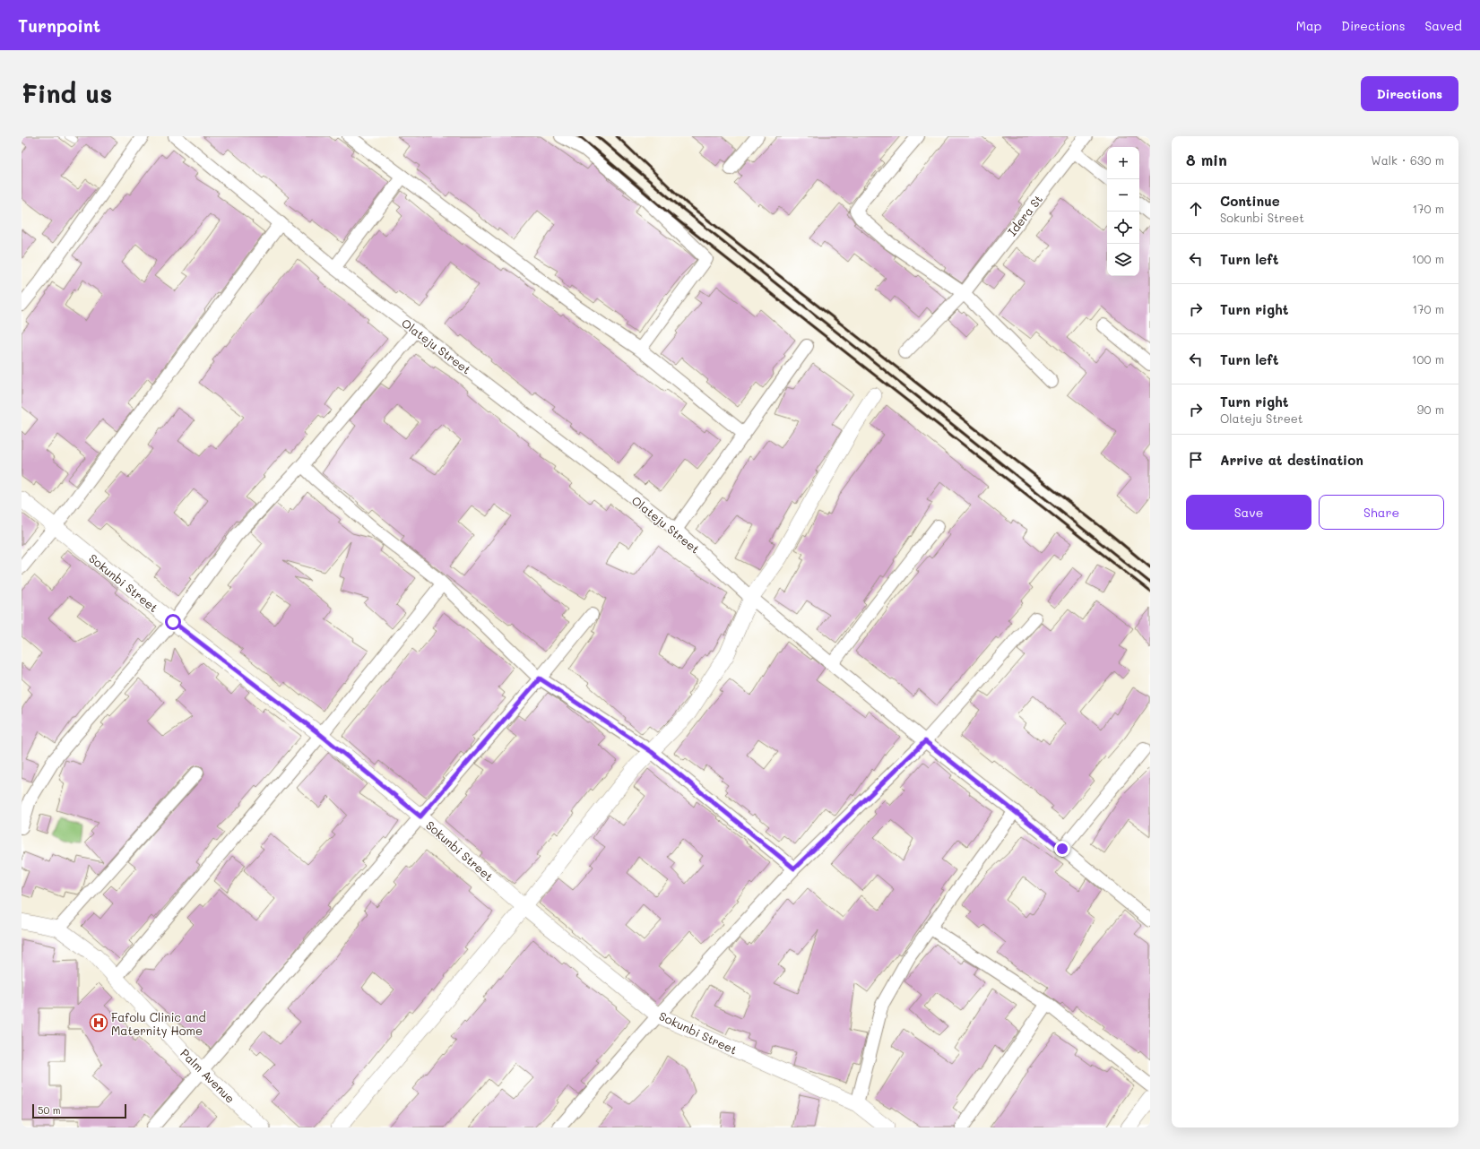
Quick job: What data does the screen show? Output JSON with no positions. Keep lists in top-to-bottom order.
{
  "streets": {
    "street": [
      "Idera St",
      "Olateju Street",
      "Sokunbi Street",
      "Palm Avenue"
    ]
  },
  "places": {
    "hospital": ["Fafolu Clinic and Maternity Home"]
  },
  "scale_bar": "50 m",
  "page": {
    "header": "Turnpoint",
    "nav": ["Map", "Directions", "Saved"],
    "buttons": [
      "Directions",
      ["Save", "Share"]
    ],
    "title": "Find us",
    "heading": ["8 min", "Walk · 630 m"],
    "map_buttons": ["+", "−"],
    "list": [
      ["Continue", "Sokunbi Street", "170 m"],
      ["Turn left", "100 m"],
      ["Turn right", "170 m"],
      ["Turn left", "100 m"],
      ["Turn right", "Olateju Street", "90 m"],
      "Arrive at destination"
    ],
    "scale": "50 m"
  }
}
